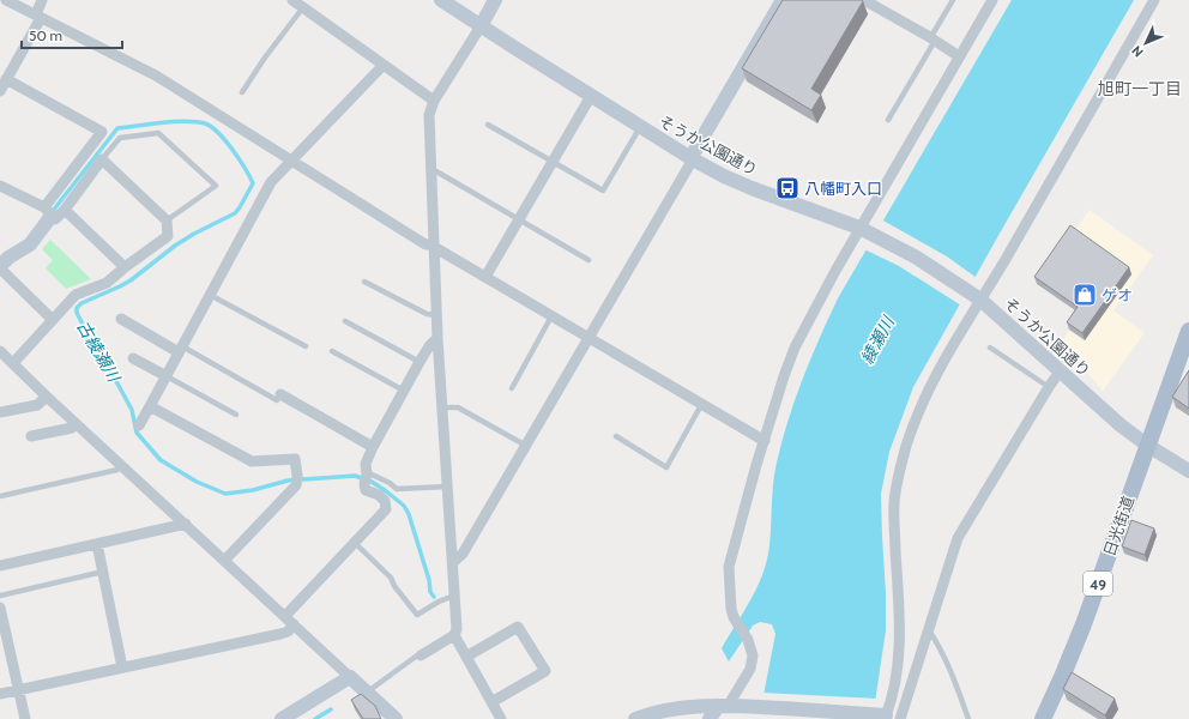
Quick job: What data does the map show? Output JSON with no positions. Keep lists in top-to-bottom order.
{
  "streets": {
    "main road": ["日光街道", "49"],
    "street": ["そうか公園通り"]
  },
  "crossings": [
    ["そうか公園通り", "日光街道"]
  ],
  "districts": ["旭町一丁目"],
  "water": ["綾瀬川", "古綾瀬川"],
  "places": {
    "bus stop": ["八幡町入口"],
    "shop": ["ゲオ"]
  },
  "scale_bar": "50 m",
  "north": "bottom left"
}
